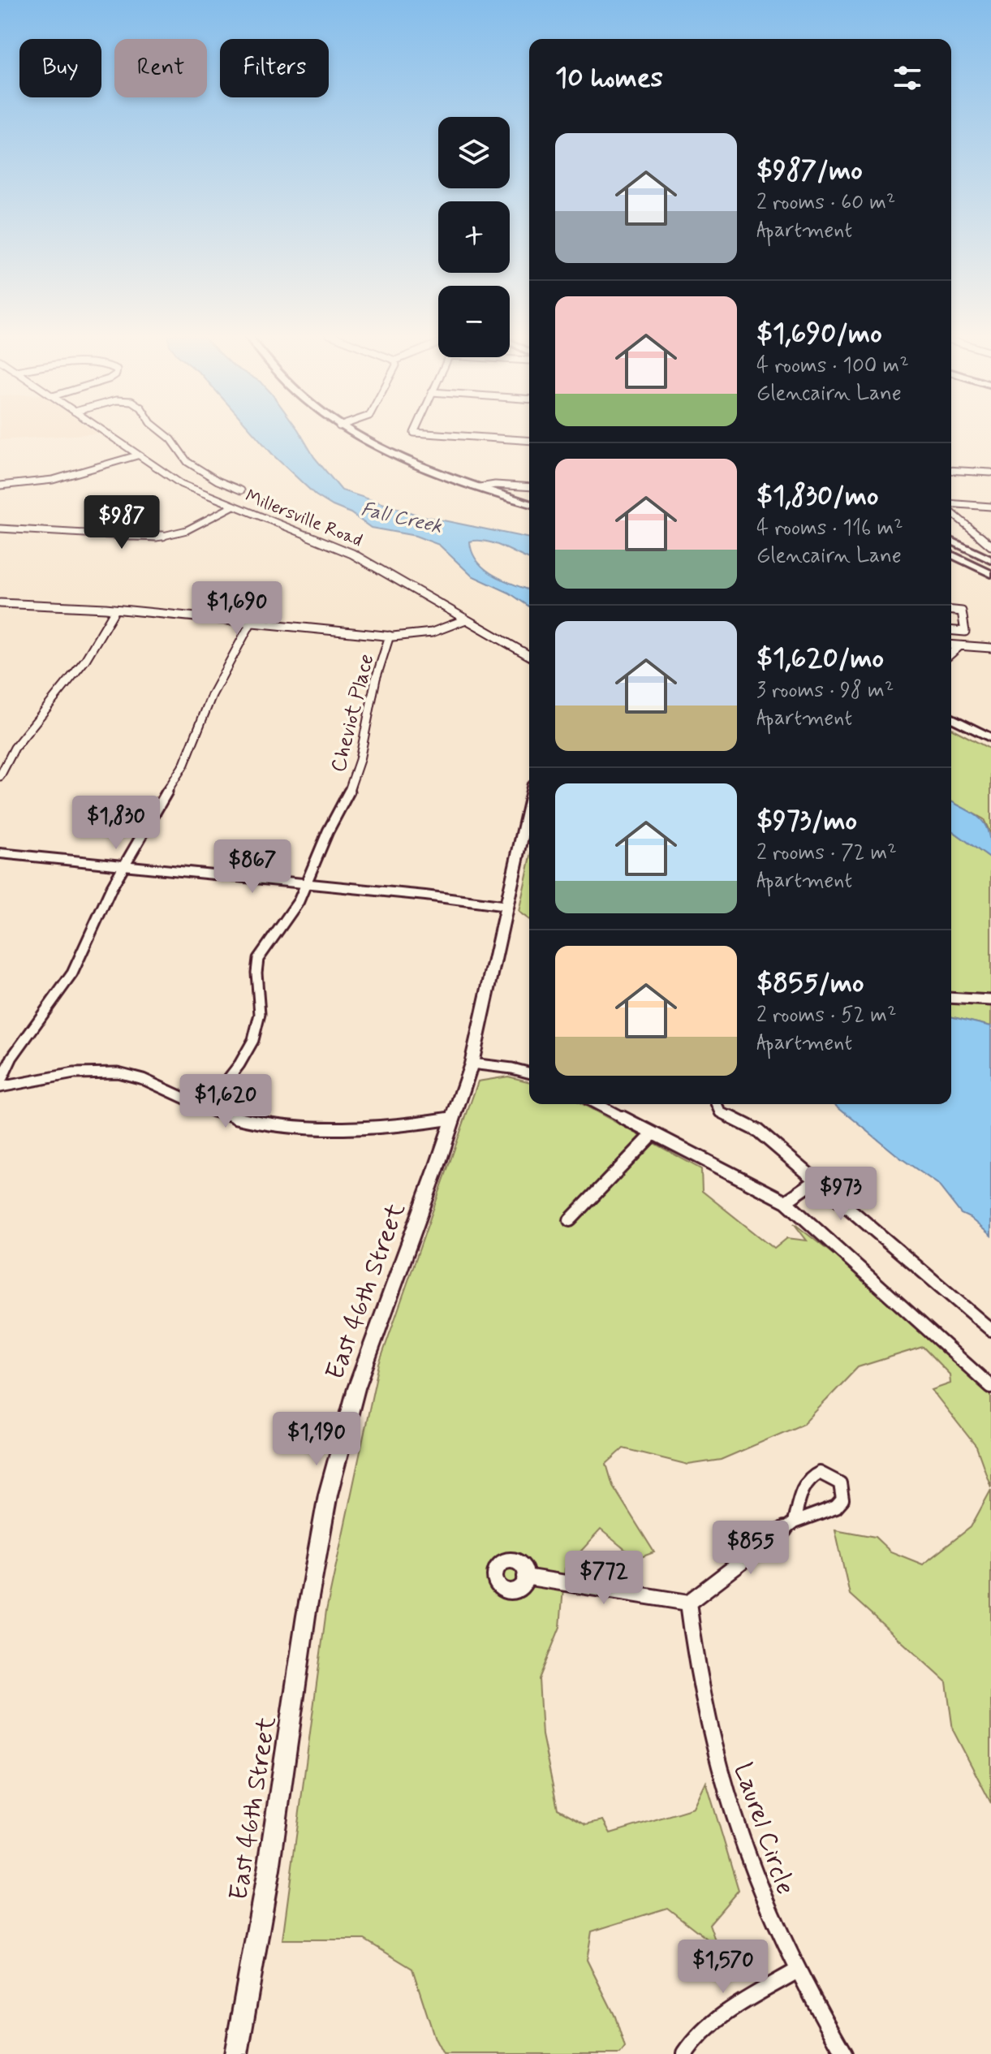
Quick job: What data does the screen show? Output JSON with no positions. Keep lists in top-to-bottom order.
{
  "streets": {
    "main road": ["East 46th Street"],
    "street": ["Millersville Road", "Cheviot Place", "Laurel Circle"]
  },
  "water": ["Fall Creek"],
  "page": {
    "chip": ["Buy", "Rent", "Filters"],
    "heading": "10 homes",
    "map_buttons": ["+", "−"],
    "list": [
      {
        "name": "$987/mo",
        "note": "2 rooms · 60 m² · Apartment"
      },
      {
        "name": "$1,690/mo",
        "note": "4 rooms · 100 m² · Glencairn Lane"
      },
      {
        "name": "$1,830/mo",
        "note": "4 rooms · 116 m² · Glencairn Lane"
      },
      {
        "name": "$1,620/mo",
        "note": "3 rooms · 98 m² · Apartment"
      },
      {
        "name": "$973/mo",
        "note": "2 rooms · 72 m² · Apartment"
      },
      {
        "name": "$855/mo",
        "note": "2 rooms · 52 m² · Apartment"
      }
    ],
    "price": [
      "$987",
      "$1,690",
      "$1,830",
      "$867",
      "$1,620",
      "$973",
      "$1,190",
      "$855",
      "$772",
      "$1,570"
    ]
  }
}
